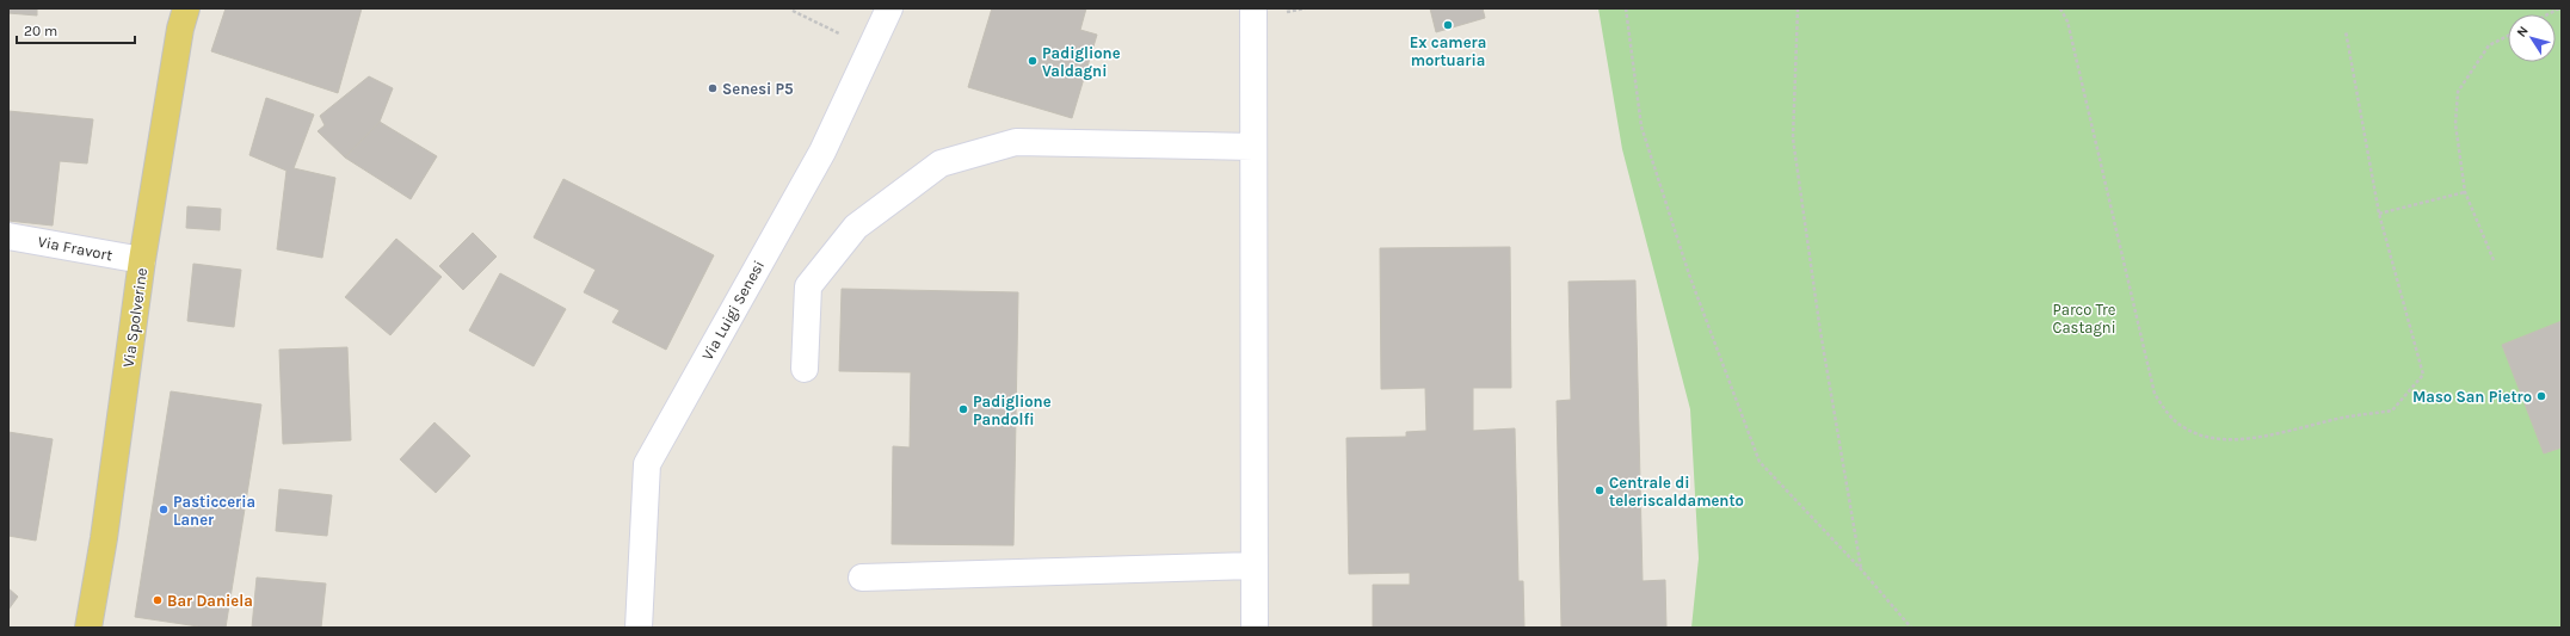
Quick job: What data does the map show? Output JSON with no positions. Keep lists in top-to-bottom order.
{
  "streets": {
    "main road": ["Via Spolverine"],
    "street": ["Via Fravort", "Via Luigi Senesi"]
  },
  "crossings": [
    ["Via Fravort", "Via Spolverine"]
  ],
  "parks": ["Parco Tre Castagni"],
  "places": [
    "Ex camera mortuaria",
    "Padiglione Valdagni",
    "Senesi P5",
    "Maso San Pietro",
    "Padiglione Pandolfi",
    "Centrale di teleriscaldamento",
    "Pasticceria Laner",
    "Bar Daniela"
  ],
  "scale_bar": "20 m",
  "north": "top left"
}
